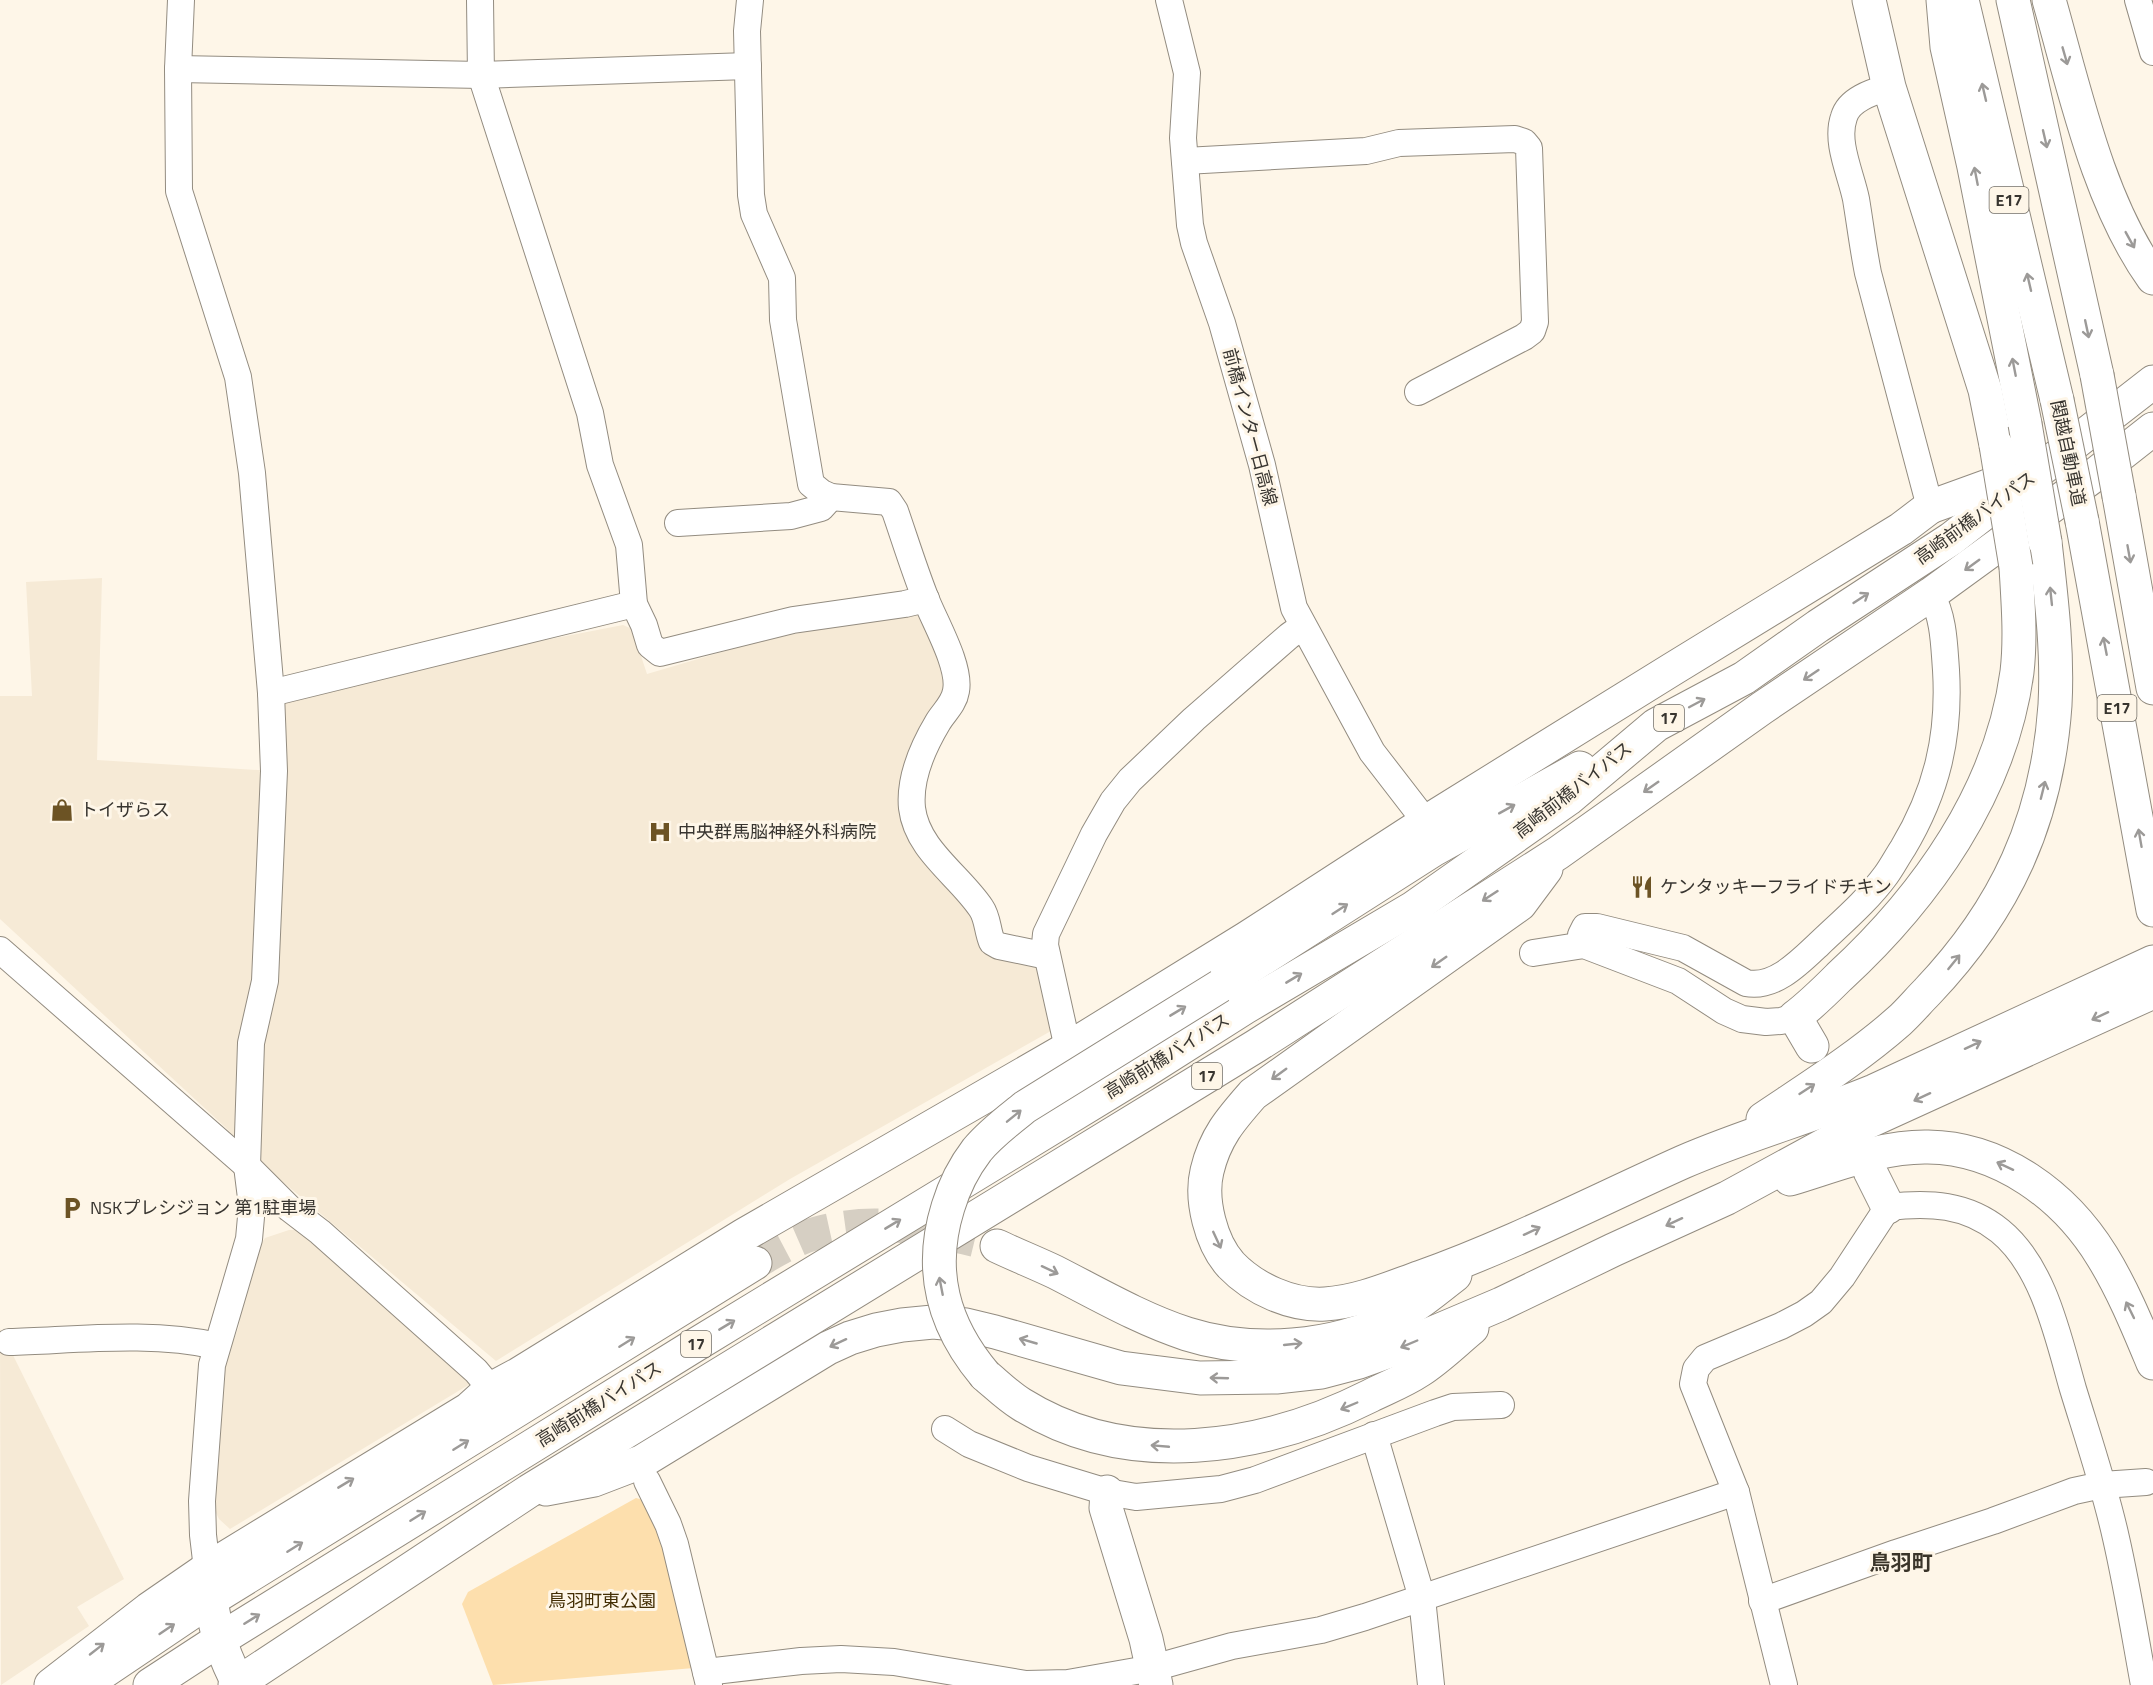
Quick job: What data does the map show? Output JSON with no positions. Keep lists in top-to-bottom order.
{
  "streets": {
    "main road": [
      "E17",
      "関越自動車道",
      "高崎前橋バイパス",
      "17"
    ],
    "street": ["前橋インター日高線"]
  },
  "districts": ["鳥羽町"],
  "parks": ["鳥羽町東公園"],
  "places": {
    "shop": ["トイザらス"],
    "hospital": ["中央群馬脳神経外科病院"],
    "restaurant": ["ケンタッキーフライドチキン"],
    "parking": ["NSKプレシジョン 第1駐車場"]
  }
}
